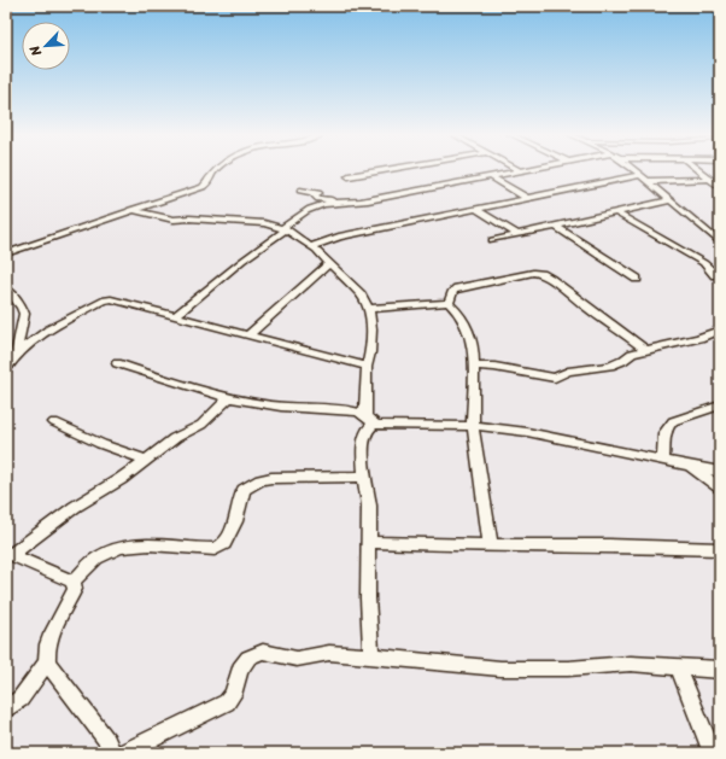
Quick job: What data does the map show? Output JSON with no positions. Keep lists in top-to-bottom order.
{
  "north": "bottom left"
}
